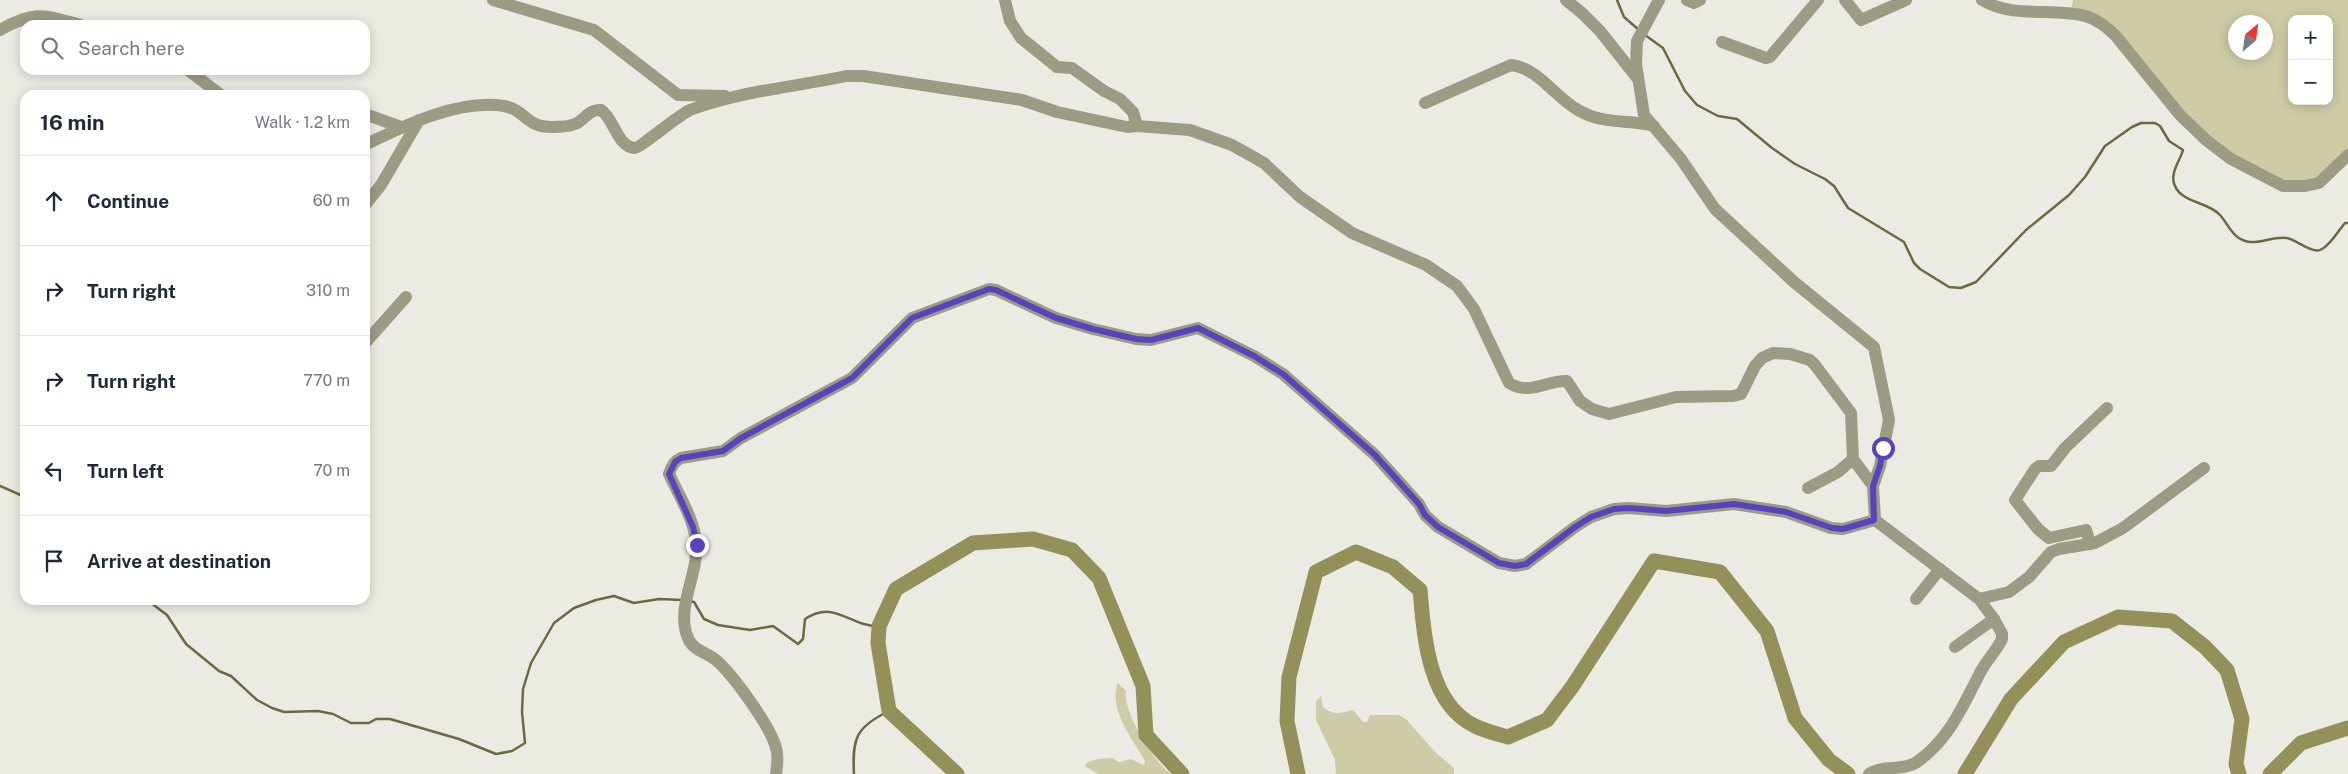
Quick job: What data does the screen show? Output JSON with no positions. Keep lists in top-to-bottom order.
{
  "north": "top right",
  "page": {
    "map_buttons": ["+", "−"],
    "search": "Search here",
    "heading": ["16 min", "Walk · 1.2 km"],
    "list": [
      ["Continue", "60 m"],
      ["Turn right", "310 m"],
      ["Turn right", "770 m"],
      ["Turn left", "70 m"],
      "Arrive at destination"
    ]
  }
}
